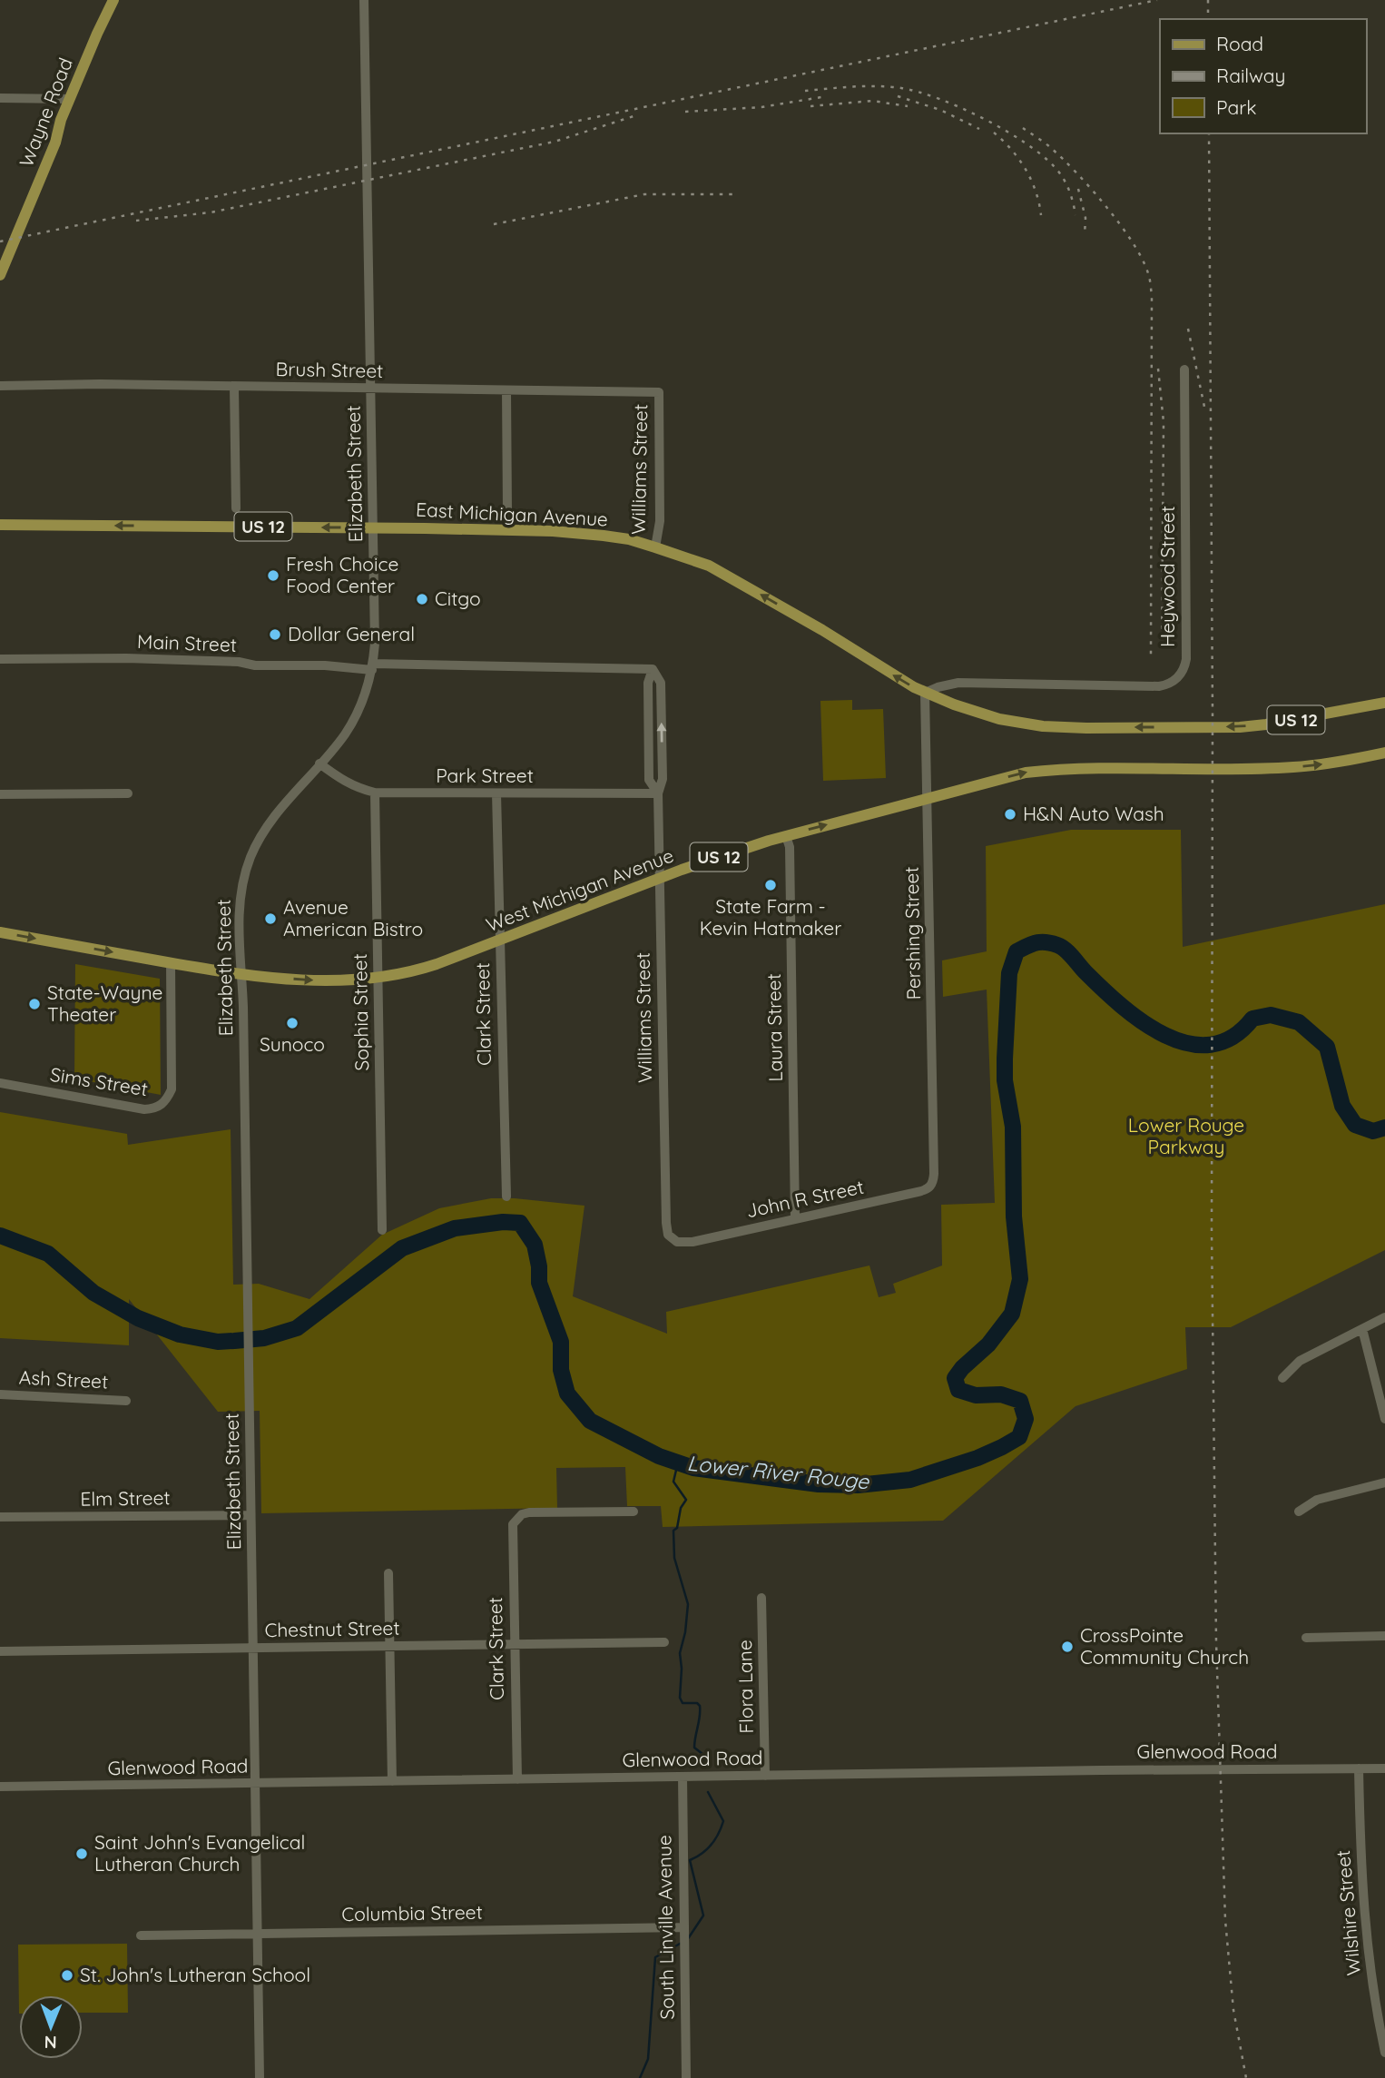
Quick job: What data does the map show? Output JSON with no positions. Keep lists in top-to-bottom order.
{
  "streets": {
    "main road": [
      "Wayne Road",
      "East Michigan Avenue",
      "US 12",
      "West Michigan Avenue"
    ],
    "street": [
      "Brush Street",
      "Williams Street",
      "Elizabeth Street",
      "Heywood Street",
      "Main Street",
      "Park Street",
      "Pershing Street",
      "Sophia Street",
      "Clark Street",
      "Laura Street",
      "Sims Street",
      "John R Street",
      "Ash Street",
      "Elm Street",
      "Chestnut Street",
      "Flora Lane",
      "Glenwood Road",
      "Wilshire Street",
      "Columbia Street",
      "South Linville Avenue"
    ]
  },
  "crossings": [
    ["Brush Street", "Williams Street"],
    ["Brush Street", "Elizabeth Street"],
    ["Williams Street", "East Michigan Avenue"],
    ["Williams Street", "Main Street"],
    ["Williams Street", "Park Street"],
    ["Williams Street", "West Michigan Avenue"],
    ["Williams Street", "John R Street"],
    ["Elizabeth Street", "East Michigan Avenue"],
    ["Elizabeth Street", "Main Street"],
    ["Elizabeth Street", "Park Street"],
    ["Elizabeth Street", "West Michigan Avenue"],
    ["Elizabeth Street", "Elm Street"],
    ["Elizabeth Street", "Chestnut Street"],
    ["Elizabeth Street", "Glenwood Road"],
    ["Elizabeth Street", "Columbia Street"],
    ["East Michigan Avenue", "Heywood Street"],
    ["East Michigan Avenue", "Pershing Street"],
    ["Heywood Street", "Pershing Street"],
    ["Park Street", "Sophia Street"],
    ["Park Street", "Clark Street"],
    ["West Michigan Avenue", "Pershing Street"],
    ["West Michigan Avenue", "Sophia Street"],
    ["West Michigan Avenue", "Clark Street"],
    ["West Michigan Avenue", "Laura Street"],
    ["West Michigan Avenue", "Sims Street"],
    ["Pershing Street", "John R Street"],
    ["Clark Street", "Chestnut Street"],
    ["Clark Street", "Glenwood Road"],
    ["Laura Street", "John R Street"],
    ["Flora Lane", "Glenwood Road"],
    ["Glenwood Road", "Wilshire Street"],
    ["Glenwood Road", "South Linville Avenue"],
    ["Columbia Street", "South Linville Avenue"]
  ],
  "one_way": ["East Michigan Avenue", "West Michigan Avenue"],
  "water": ["Lower River Rouge"],
  "parks": ["Lower Rouge Parkway"],
  "places": [
    "Fresh Choice Food Center",
    "Citgo",
    "Dollar General",
    "H&N Auto Wash",
    "State Farm - Kevin Hatmaker",
    "Avenue American Bistro",
    "State-Wayne Theater",
    "Sunoco",
    "CrossPointe Community Church",
    "Saint John's Evangelical Lutheran Church",
    "St. John's Lutheran School"
  ],
  "legend": ["Road", "Railway", "Park"],
  "north": "bottom"
}
